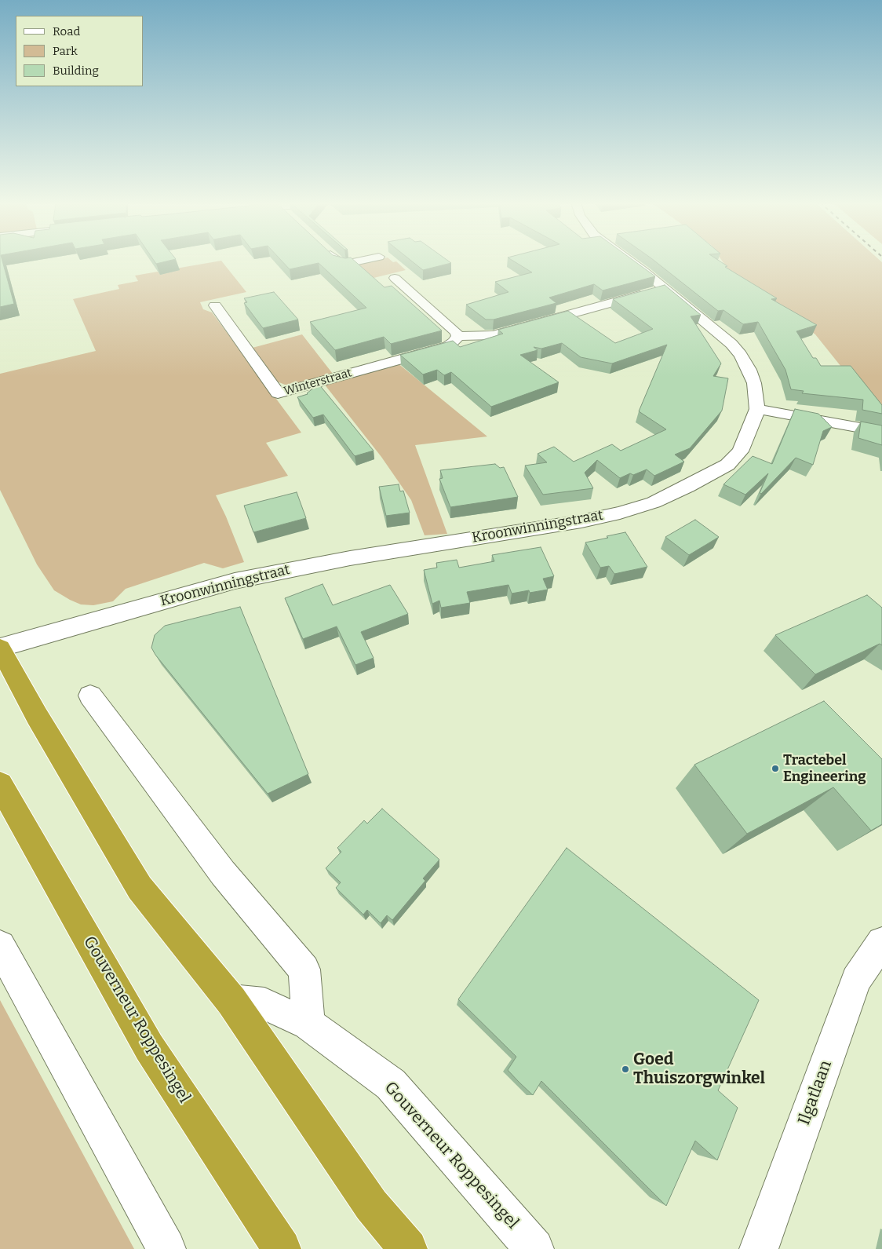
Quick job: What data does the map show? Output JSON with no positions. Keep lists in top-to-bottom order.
{
  "streets": {
    "highway": ["Gouverneur Roppesingel"],
    "street": ["Winterstraat", "Kroonwinningstraat", "Ilgatlaan"]
  },
  "places": ["Tractebel Engineering", "Goed Thuiszorgwinkel"],
  "legend": ["Road", "Park", "Building"]
}
